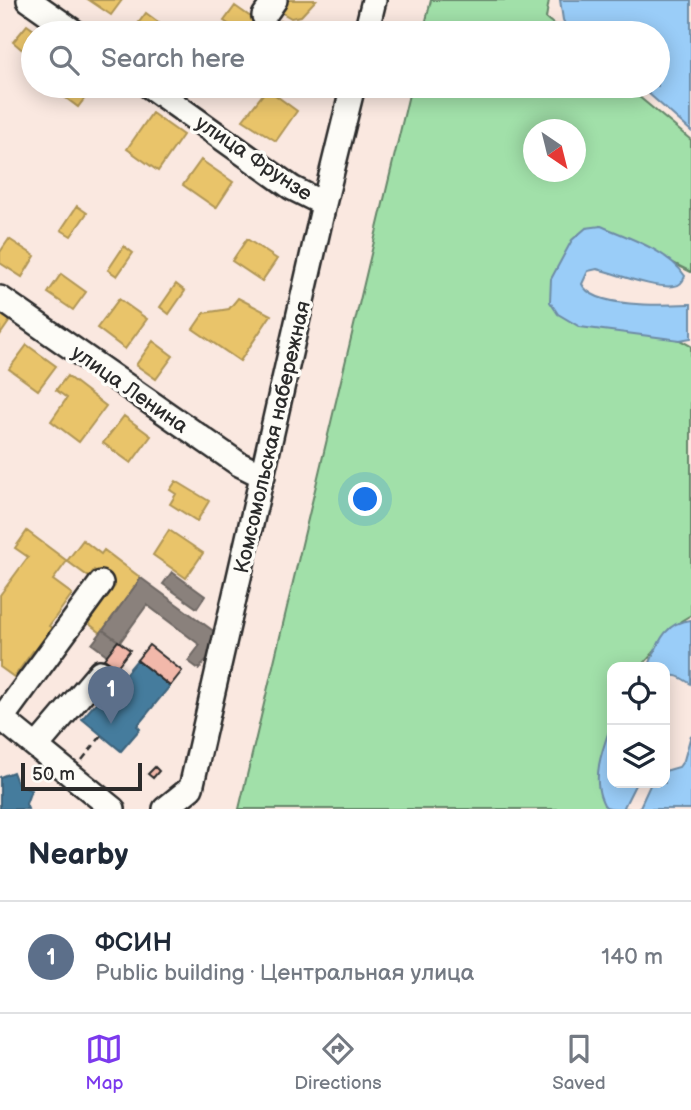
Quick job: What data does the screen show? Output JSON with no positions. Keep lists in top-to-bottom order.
{
  "streets": {
    "street": ["улица Фрунзе", "улица Ленина", "Комсомольская набережная"]
  },
  "crossings": [
    ["улица Фрунзе", "Комсомольская набережная"],
    ["улица Ленина", "Комсомольская набережная"]
  ],
  "scale_bar": "50 m",
  "north": "bottom right",
  "page": {
    "search": "Search here",
    "pins": "1",
    "scale": "50 m",
    "heading": "Nearby",
    "list": [
      {
        "mark": "1",
        "name": "ФСИН",
        "note": "Public building · Центральная улица",
        "value": "140 m"
      }
    ],
    "nav": ["Map", "Directions", "Saved"]
  }
}
